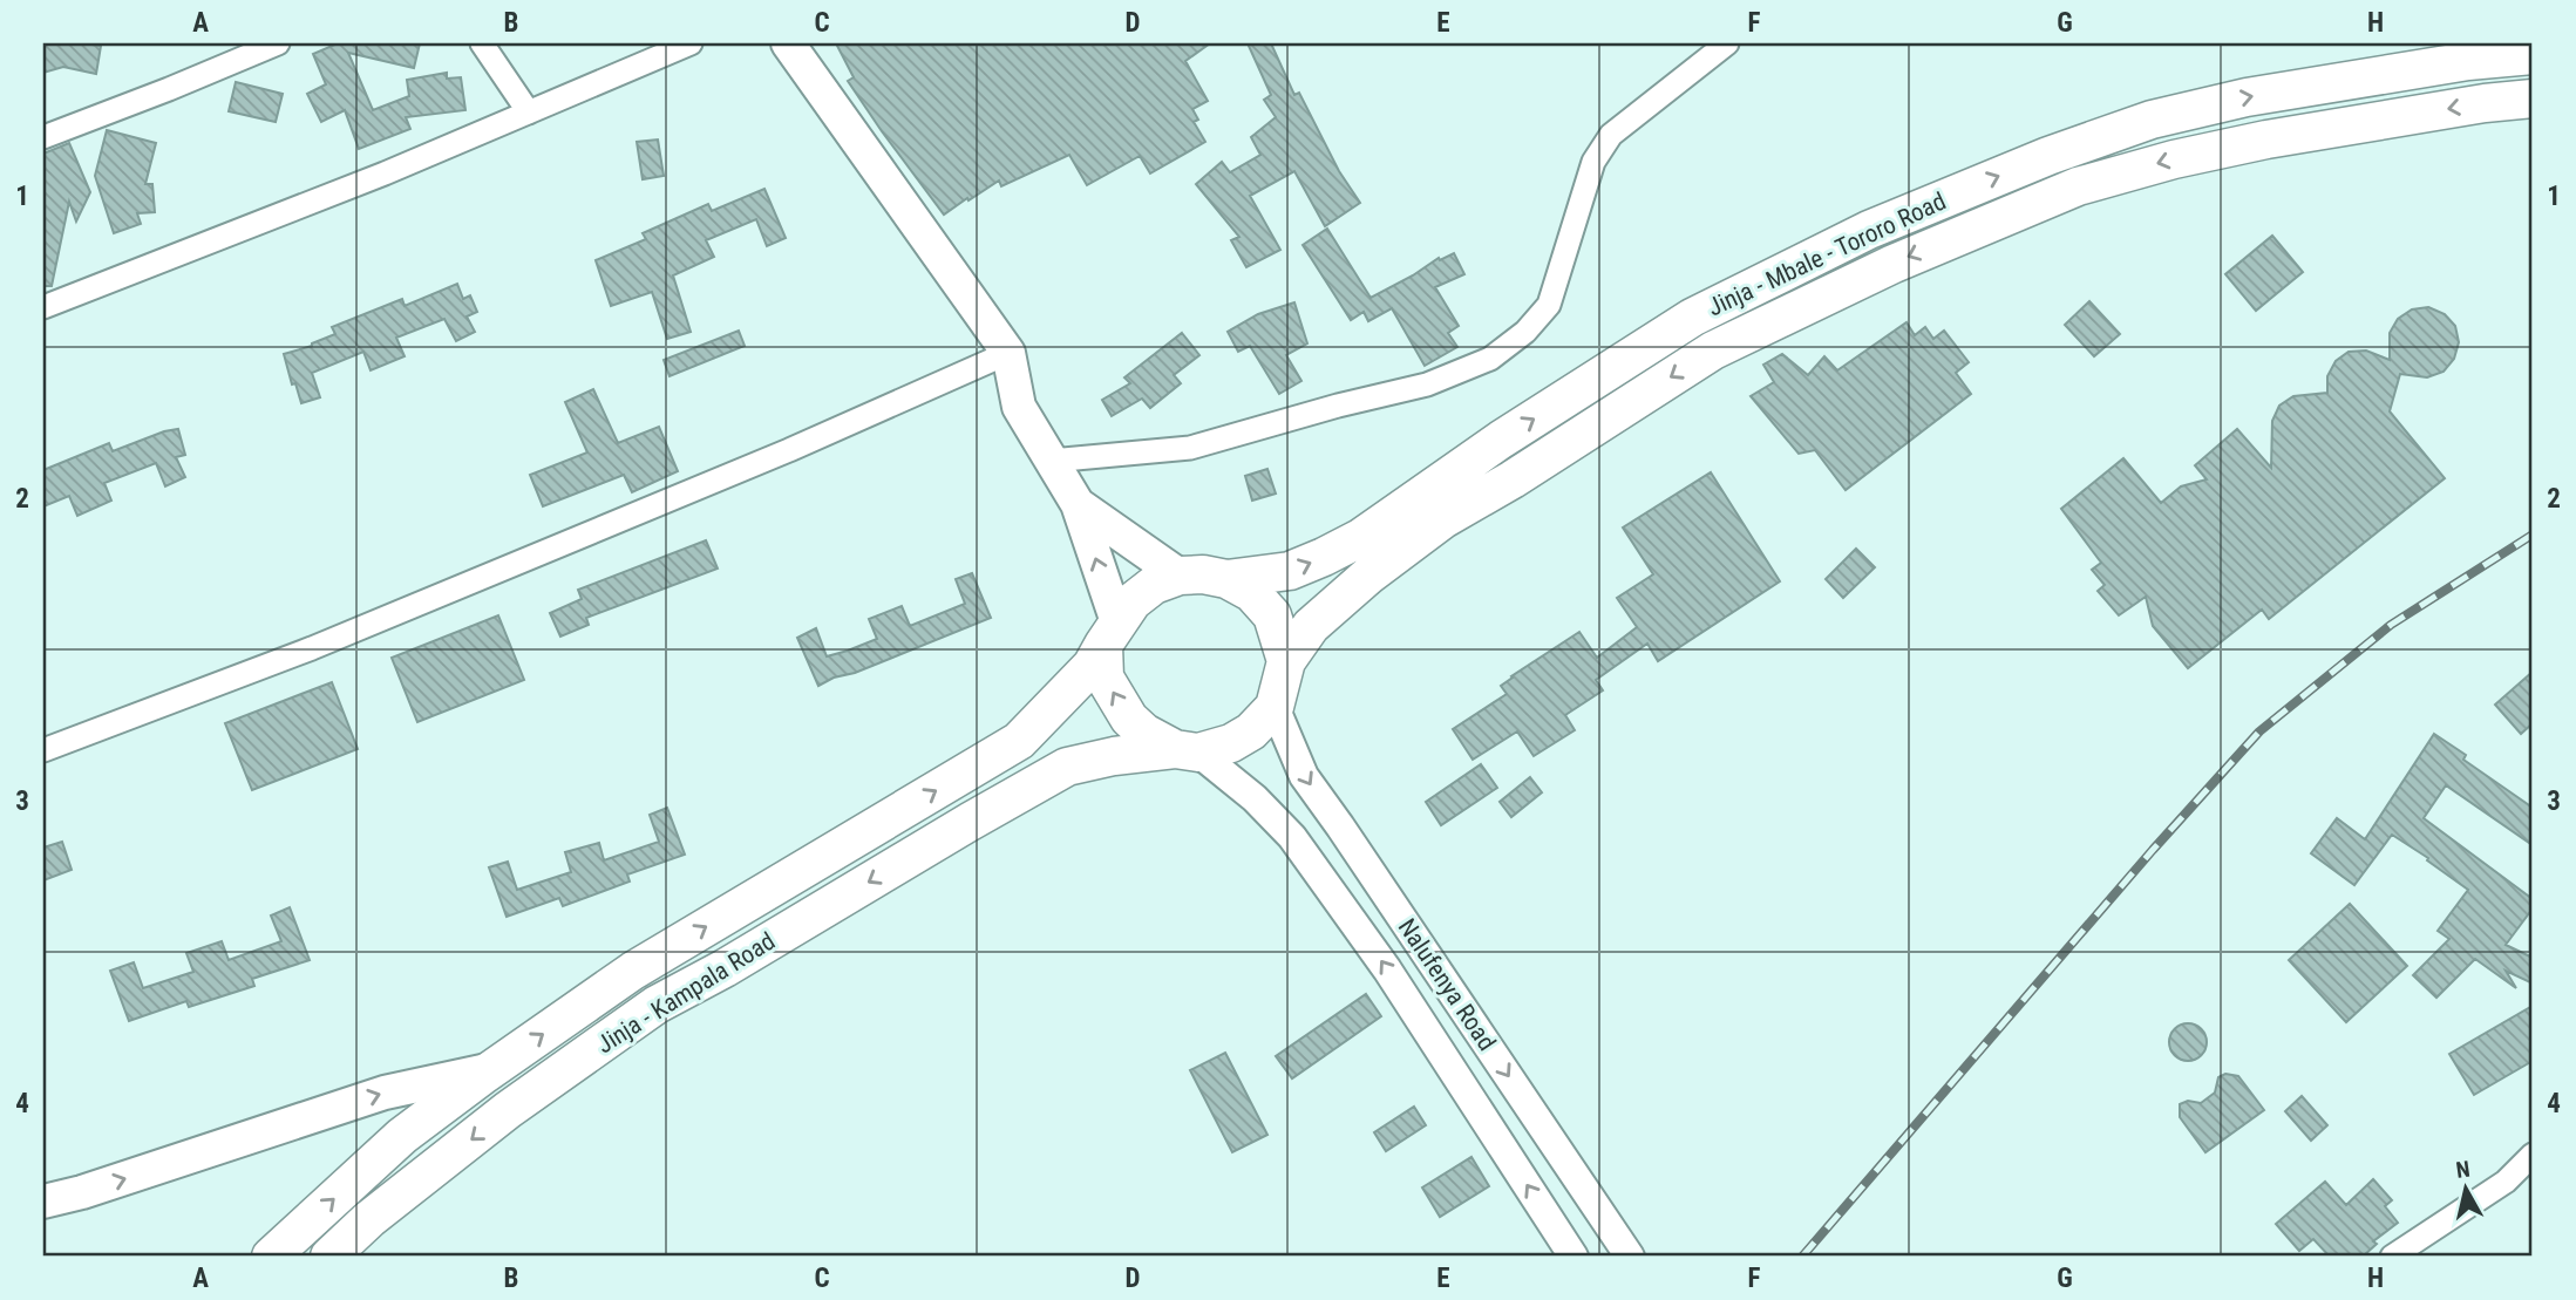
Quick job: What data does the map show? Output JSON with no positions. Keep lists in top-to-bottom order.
{
  "streets": {
    "highway": ["Jinja - Mbale - Tororo Road", "Jinja - Kampala Road"],
    "street": ["Nalufenya Road"]
  },
  "crossings": [
    ["Jinja - Mbale - Tororo Road", "Nalufenya Road"],
    ["Jinja - Mbale - Tororo Road", "Jinja - Kampala Road"],
    ["Nalufenya Road", "Jinja - Kampala Road"]
  ],
  "north": "top",
  "grid": {
    "columns": [
      "A",
      "B",
      "C",
      "D",
      "E",
      "F",
      "G",
      "H"
    ],
    "rows": [
      "1",
      "2",
      "3",
      "4"
    ]
  }
}
